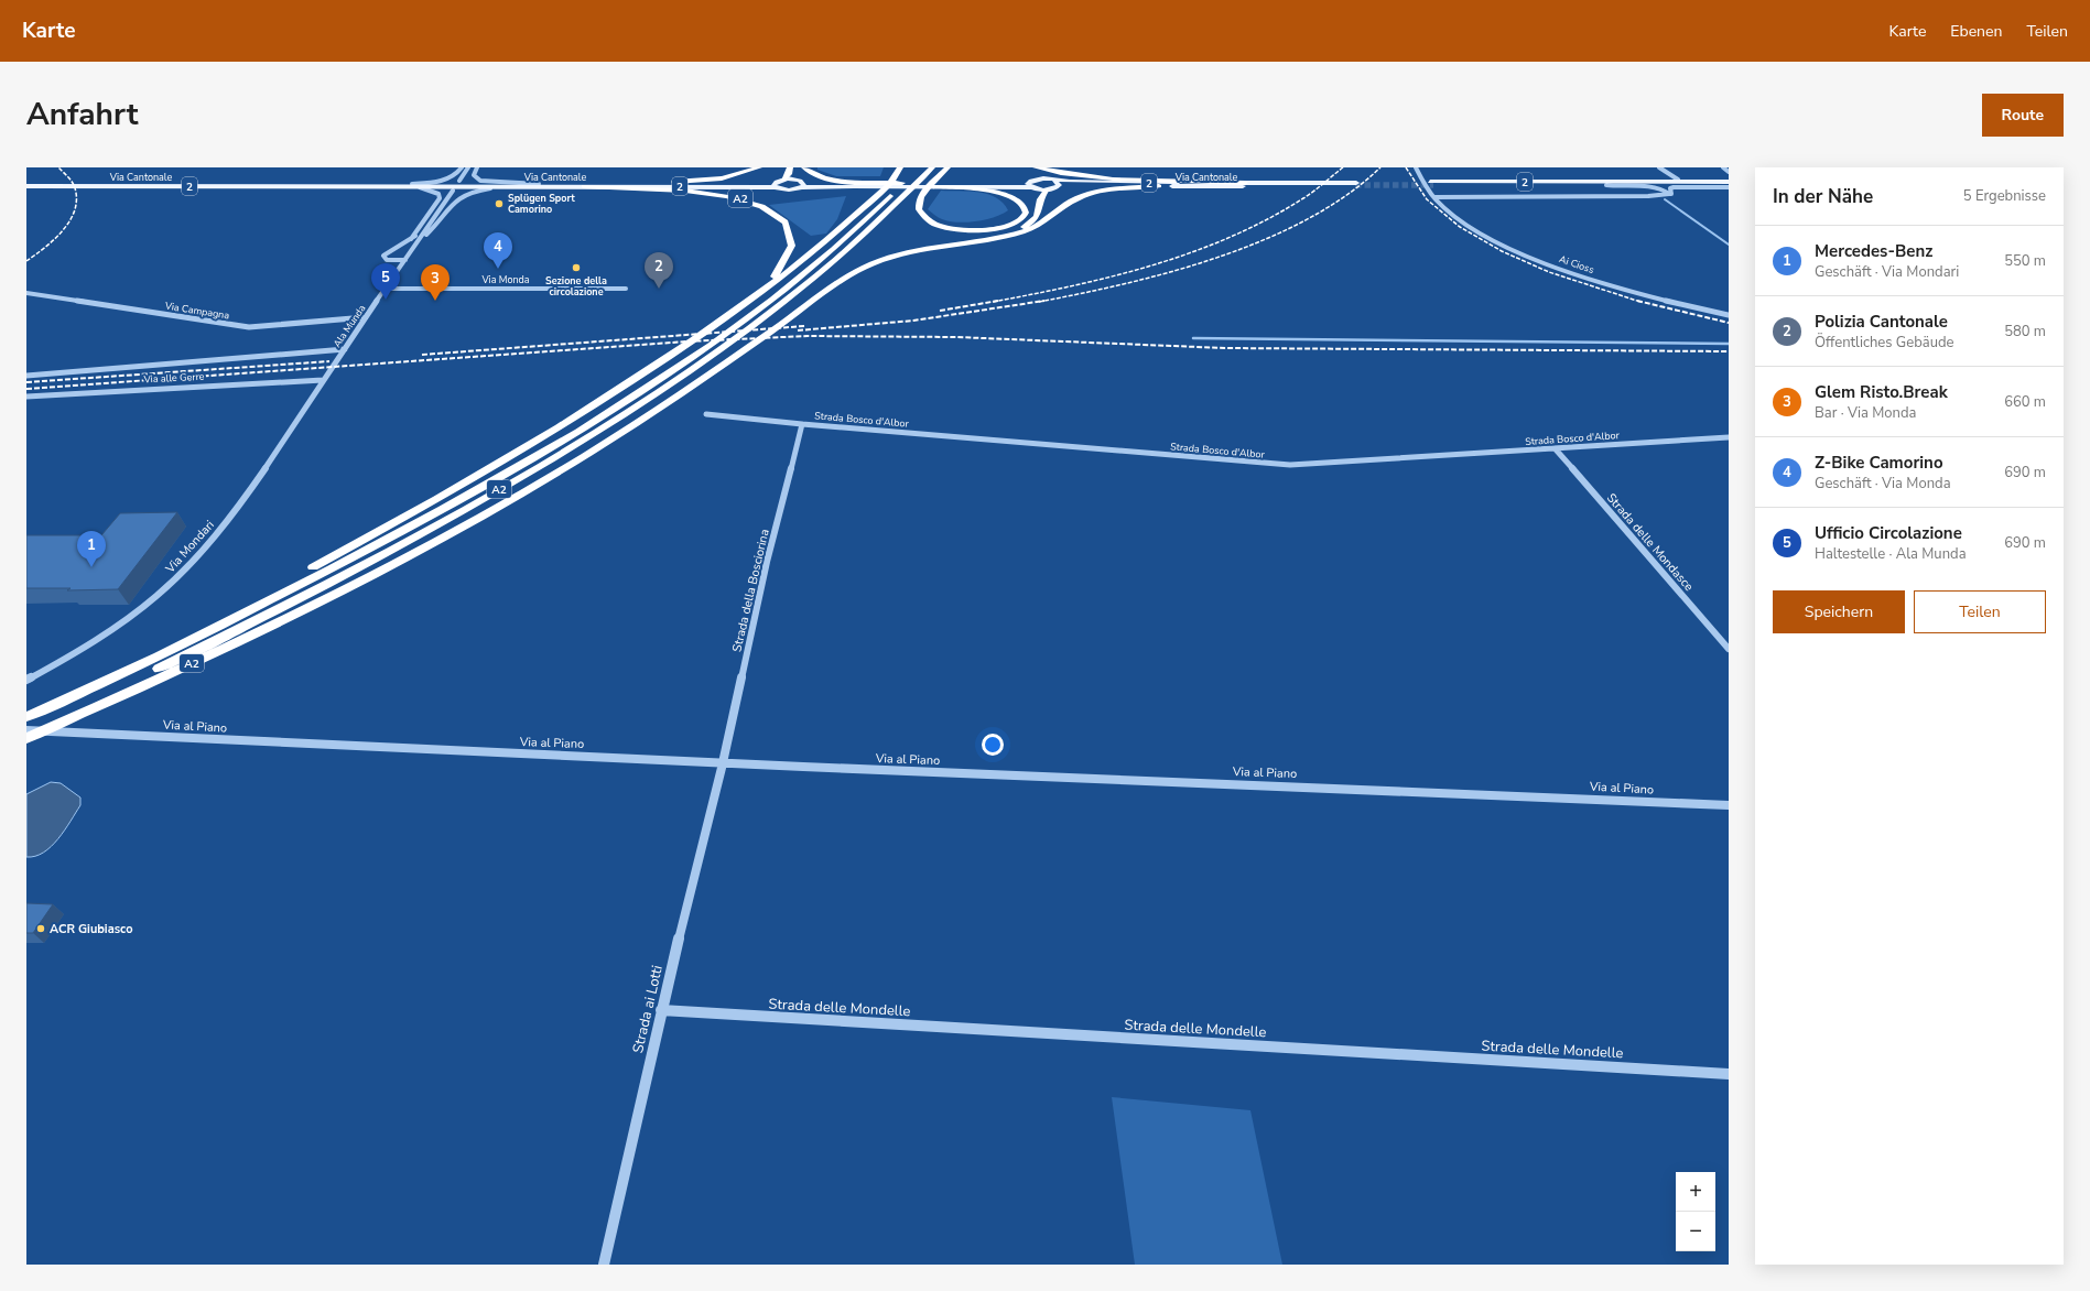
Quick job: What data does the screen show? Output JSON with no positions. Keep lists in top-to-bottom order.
{
  "streets": {
    "highway": ["A2"],
    "main road": ["Via Cantonale", "2"],
    "street": [
      "Ai Cioss",
      "Via Monda",
      "Via Campagna",
      "Ala Munda",
      "Via alle Gerre",
      "Strada Bosco d'Albor",
      "Strada delle Mondasce",
      "Via Mondari",
      "Strada della Bosciorina",
      "Via al Piano",
      "Strada delle Mondelle",
      "Strada ai Lotti"
    ]
  },
  "crossings": [
    ["Via Cantonale", "2"],
    ["Via Cantonale", "A2"],
    ["Via Cantonale", "Ala Munda"],
    ["A2", "Via al Piano"],
    ["Via Monda", "Ala Munda"],
    ["Via Campagna", "Ala Munda"],
    ["Ala Munda", "Via alle Gerre"],
    ["Ala Munda", "Via Mondari"],
    ["Via alle Gerre", "Via Mondari"],
    ["Strada Bosco d'Albor", "Strada delle Mondasce"],
    ["Strada Bosco d'Albor", "Strada della Bosciorina"],
    ["Strada della Bosciorina", "Via al Piano"],
    ["Strada della Bosciorina", "Strada ai Lotti"],
    ["Via al Piano", "Strada ai Lotti"],
    ["Strada delle Mondelle", "Strada ai Lotti"]
  ],
  "places": ["Splügen Sport Camorino", "Sezione della circolazione", "ACR Giubiasco"],
  "page": {
    "header": "Karte",
    "nav": ["Karte", "Ebenen", "Teilen"],
    "title": "Anfahrt",
    "buttons": [
      "Route",
      ["Speichern", "Teilen"]
    ],
    "heading": ["In der Nähe", "5 Ergebnisse"],
    "list": [
      {
        "mark": "1",
        "name": "Mercedes-Benz",
        "note": "Geschäft · Via Mondari",
        "value": "550 m"
      },
      {
        "mark": "2",
        "name": "Polizia Cantonale",
        "note": "Öffentliches Gebäude",
        "value": "580 m"
      },
      {
        "mark": "3",
        "name": "Glem Risto.Break",
        "note": "Bar · Via Monda",
        "value": "660 m"
      },
      {
        "mark": "4",
        "name": "Z-Bike Camorino",
        "note": "Geschäft · Via Monda",
        "value": "690 m"
      },
      {
        "mark": "5",
        "name": "Ufficio Circolazione",
        "note": "Haltestelle · Ala Munda",
        "value": "690 m"
      }
    ],
    "pins": [
      "4",
      "2",
      "5",
      "3",
      "1"
    ],
    "map_buttons": ["+", "−"]
  }
}
